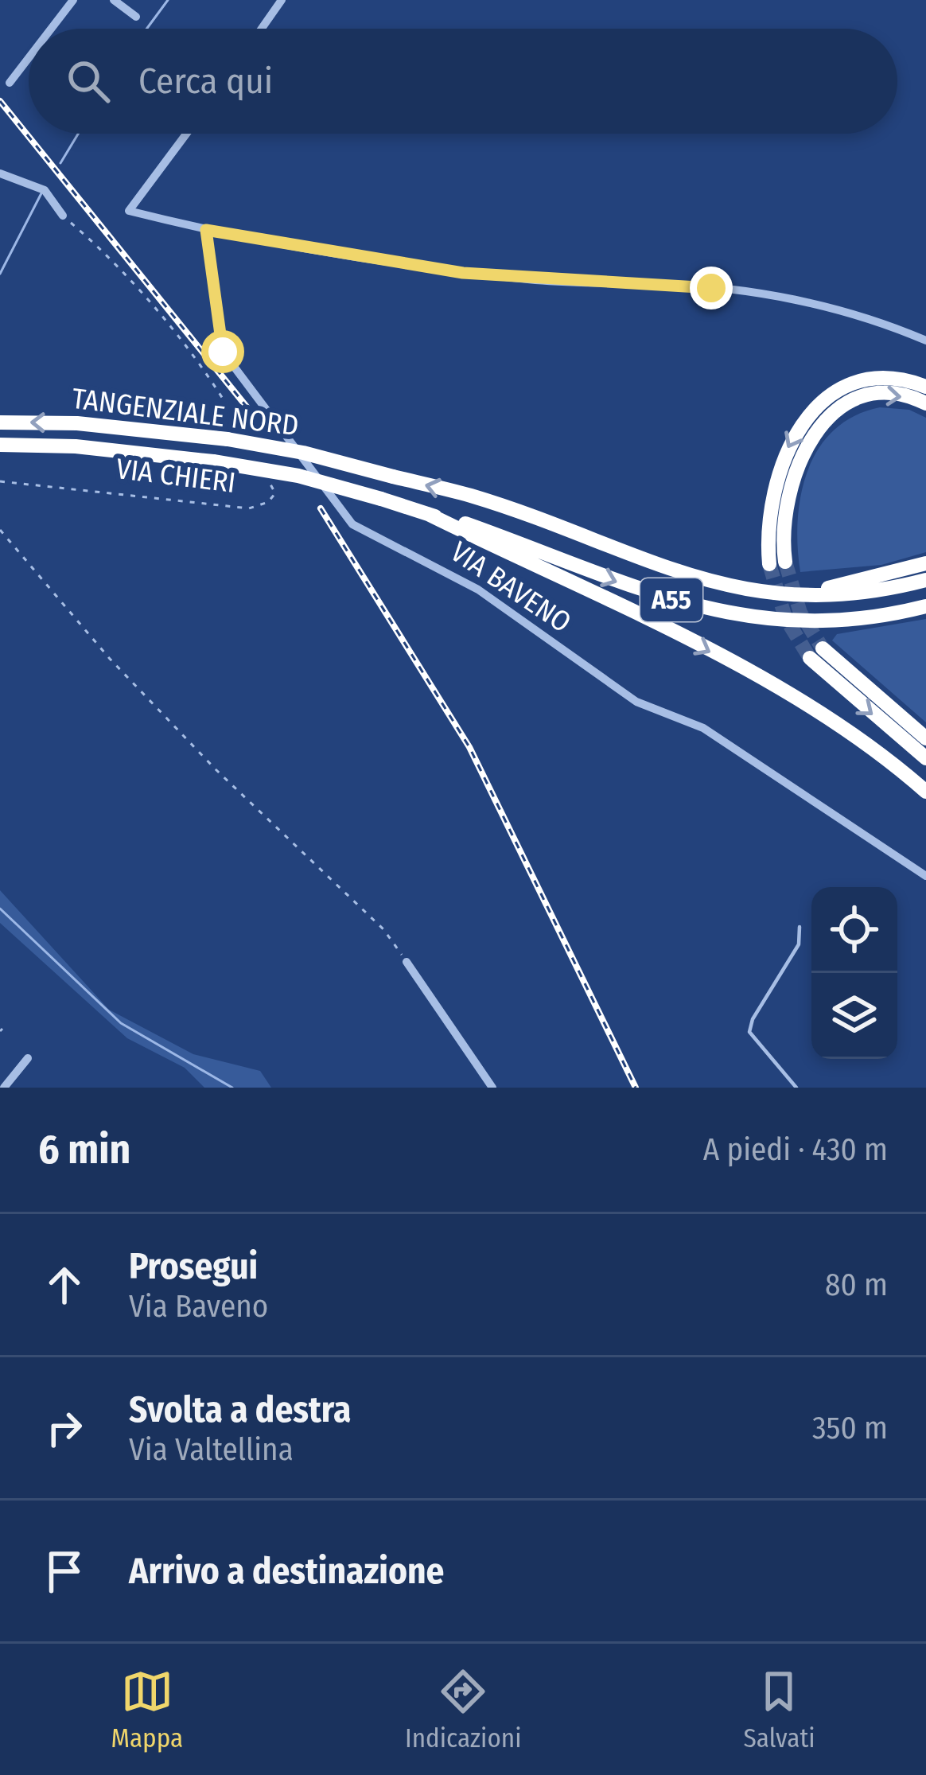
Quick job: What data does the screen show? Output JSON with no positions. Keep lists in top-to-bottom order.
{
  "streets": {
    "highway": ["TANGENZIALE NORD", "A55"],
    "street": ["VIA BAVENO"],
    "path": ["VIA CHIERI"]
  },
  "crossings": [
    ["TANGENZIALE NORD", "A55"]
  ],
  "page": {
    "search": "Cerca qui",
    "heading": ["6 min", "A piedi · 430 m"],
    "list": [
      ["Prosegui", "Via Baveno", "80 m"],
      ["Svolta a destra", "Via Valtellina", "350 m"],
      "Arrivo a destinazione"
    ],
    "nav": ["Mappa", "Indicazioni", "Salvati"]
  }
}
